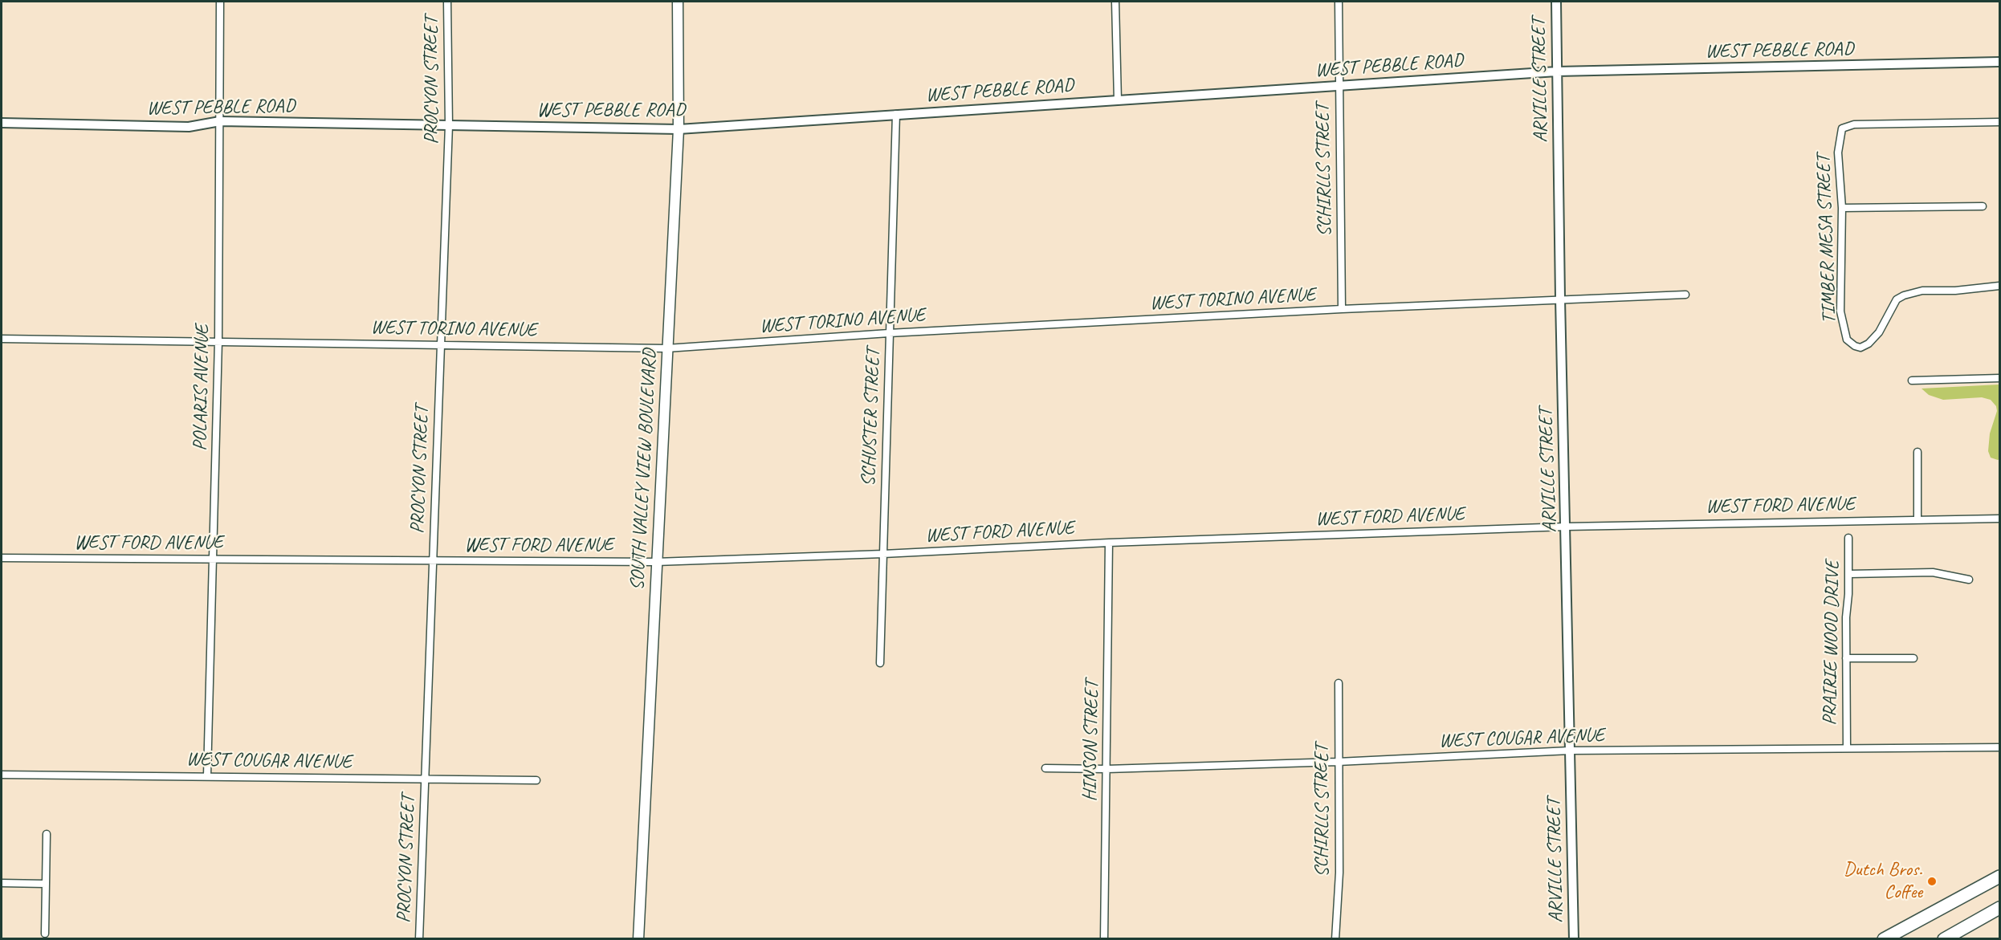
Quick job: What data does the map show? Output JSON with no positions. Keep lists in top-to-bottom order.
{
  "streets": {
    "main road": ["SOUTH VALLEY VIEW BOULEVARD"],
    "street": [
      "WEST PEBBLE ROAD",
      "PROCYON STREET",
      "ARVILLE STREET",
      "SCHIRLLS STREET",
      "TIMBER MESA STREET",
      "WEST TORINO AVENUE",
      "POLARIS AVENUE",
      "SCHUSTER STREET",
      "WEST FORD AVENUE",
      "PRAIRIE WOOD DRIVE",
      "WEST COUGAR AVENUE",
      "HINSON STREET"
    ]
  },
  "crossings": [
    ["WEST PEBBLE ROAD", "PROCYON STREET"],
    ["WEST PEBBLE ROAD", "ARVILLE STREET"],
    ["WEST PEBBLE ROAD", "SCHIRLLS STREET"],
    ["WEST PEBBLE ROAD", "POLARIS AVENUE"],
    ["WEST PEBBLE ROAD", "SCHUSTER STREET"],
    ["WEST PEBBLE ROAD", "SOUTH VALLEY VIEW BOULEVARD"],
    ["PROCYON STREET", "WEST TORINO AVENUE"],
    ["PROCYON STREET", "WEST FORD AVENUE"],
    ["PROCYON STREET", "WEST COUGAR AVENUE"],
    ["ARVILLE STREET", "WEST TORINO AVENUE"],
    ["ARVILLE STREET", "WEST FORD AVENUE"],
    ["ARVILLE STREET", "WEST COUGAR AVENUE"],
    ["SCHIRLLS STREET", "WEST TORINO AVENUE"],
    ["SCHIRLLS STREET", "WEST COUGAR AVENUE"],
    ["WEST TORINO AVENUE", "POLARIS AVENUE"],
    ["WEST TORINO AVENUE", "SCHUSTER STREET"],
    ["WEST TORINO AVENUE", "SOUTH VALLEY VIEW BOULEVARD"],
    ["POLARIS AVENUE", "WEST FORD AVENUE"],
    ["POLARIS AVENUE", "WEST COUGAR AVENUE"],
    ["SCHUSTER STREET", "WEST FORD AVENUE"],
    ["SOUTH VALLEY VIEW BOULEVARD", "WEST FORD AVENUE"],
    ["WEST FORD AVENUE", "HINSON STREET"],
    ["PRAIRIE WOOD DRIVE", "WEST COUGAR AVENUE"],
    ["WEST COUGAR AVENUE", "HINSON STREET"]
  ],
  "places": ["Dutch Bros. Coffee"]
}
